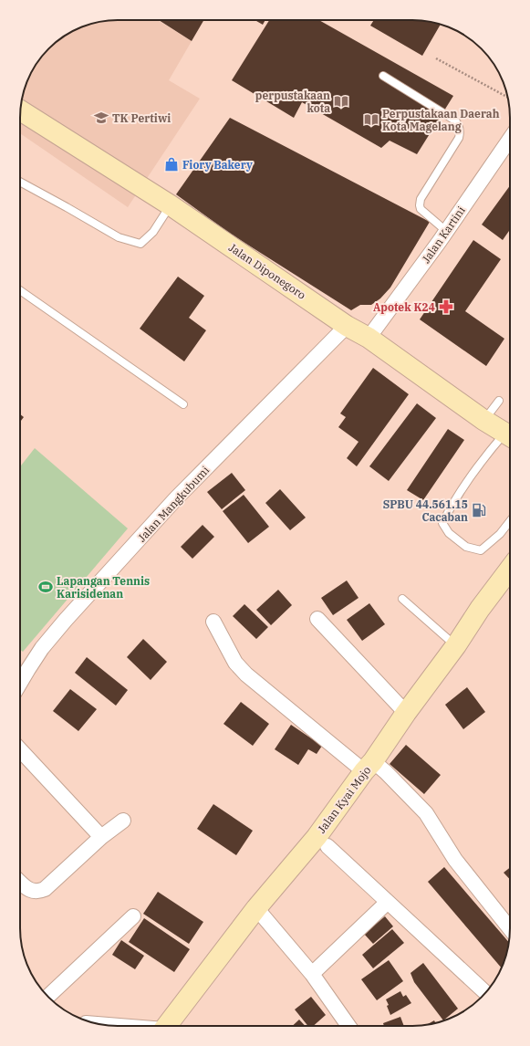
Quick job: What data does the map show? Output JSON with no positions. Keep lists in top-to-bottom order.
{
  "streets": {
    "main road": ["Jalan Diponegoro", "Jalan Kyai Mojo"],
    "street": ["Jalan Kartini", "Jalan Mangkubumi"]
  },
  "crossings": [
    ["Jalan Kartini", "Jalan Diponegoro"],
    ["Jalan Diponegoro", "Jalan Mangkubumi"]
  ],
  "places": {
    "library": ["perpustakaan kota", "Perpustakaan Daerah Kota Magelang"],
    "school or university": ["TK Pertiwi"],
    "shop": ["Fiory Bakery"],
    "pharmacy": ["Apotek K24"],
    "fuel station": ["SPBU 44.561.15 Cacaban"],
    "sports": ["Lapangan Tennis Karisidenan"]
  }
}
